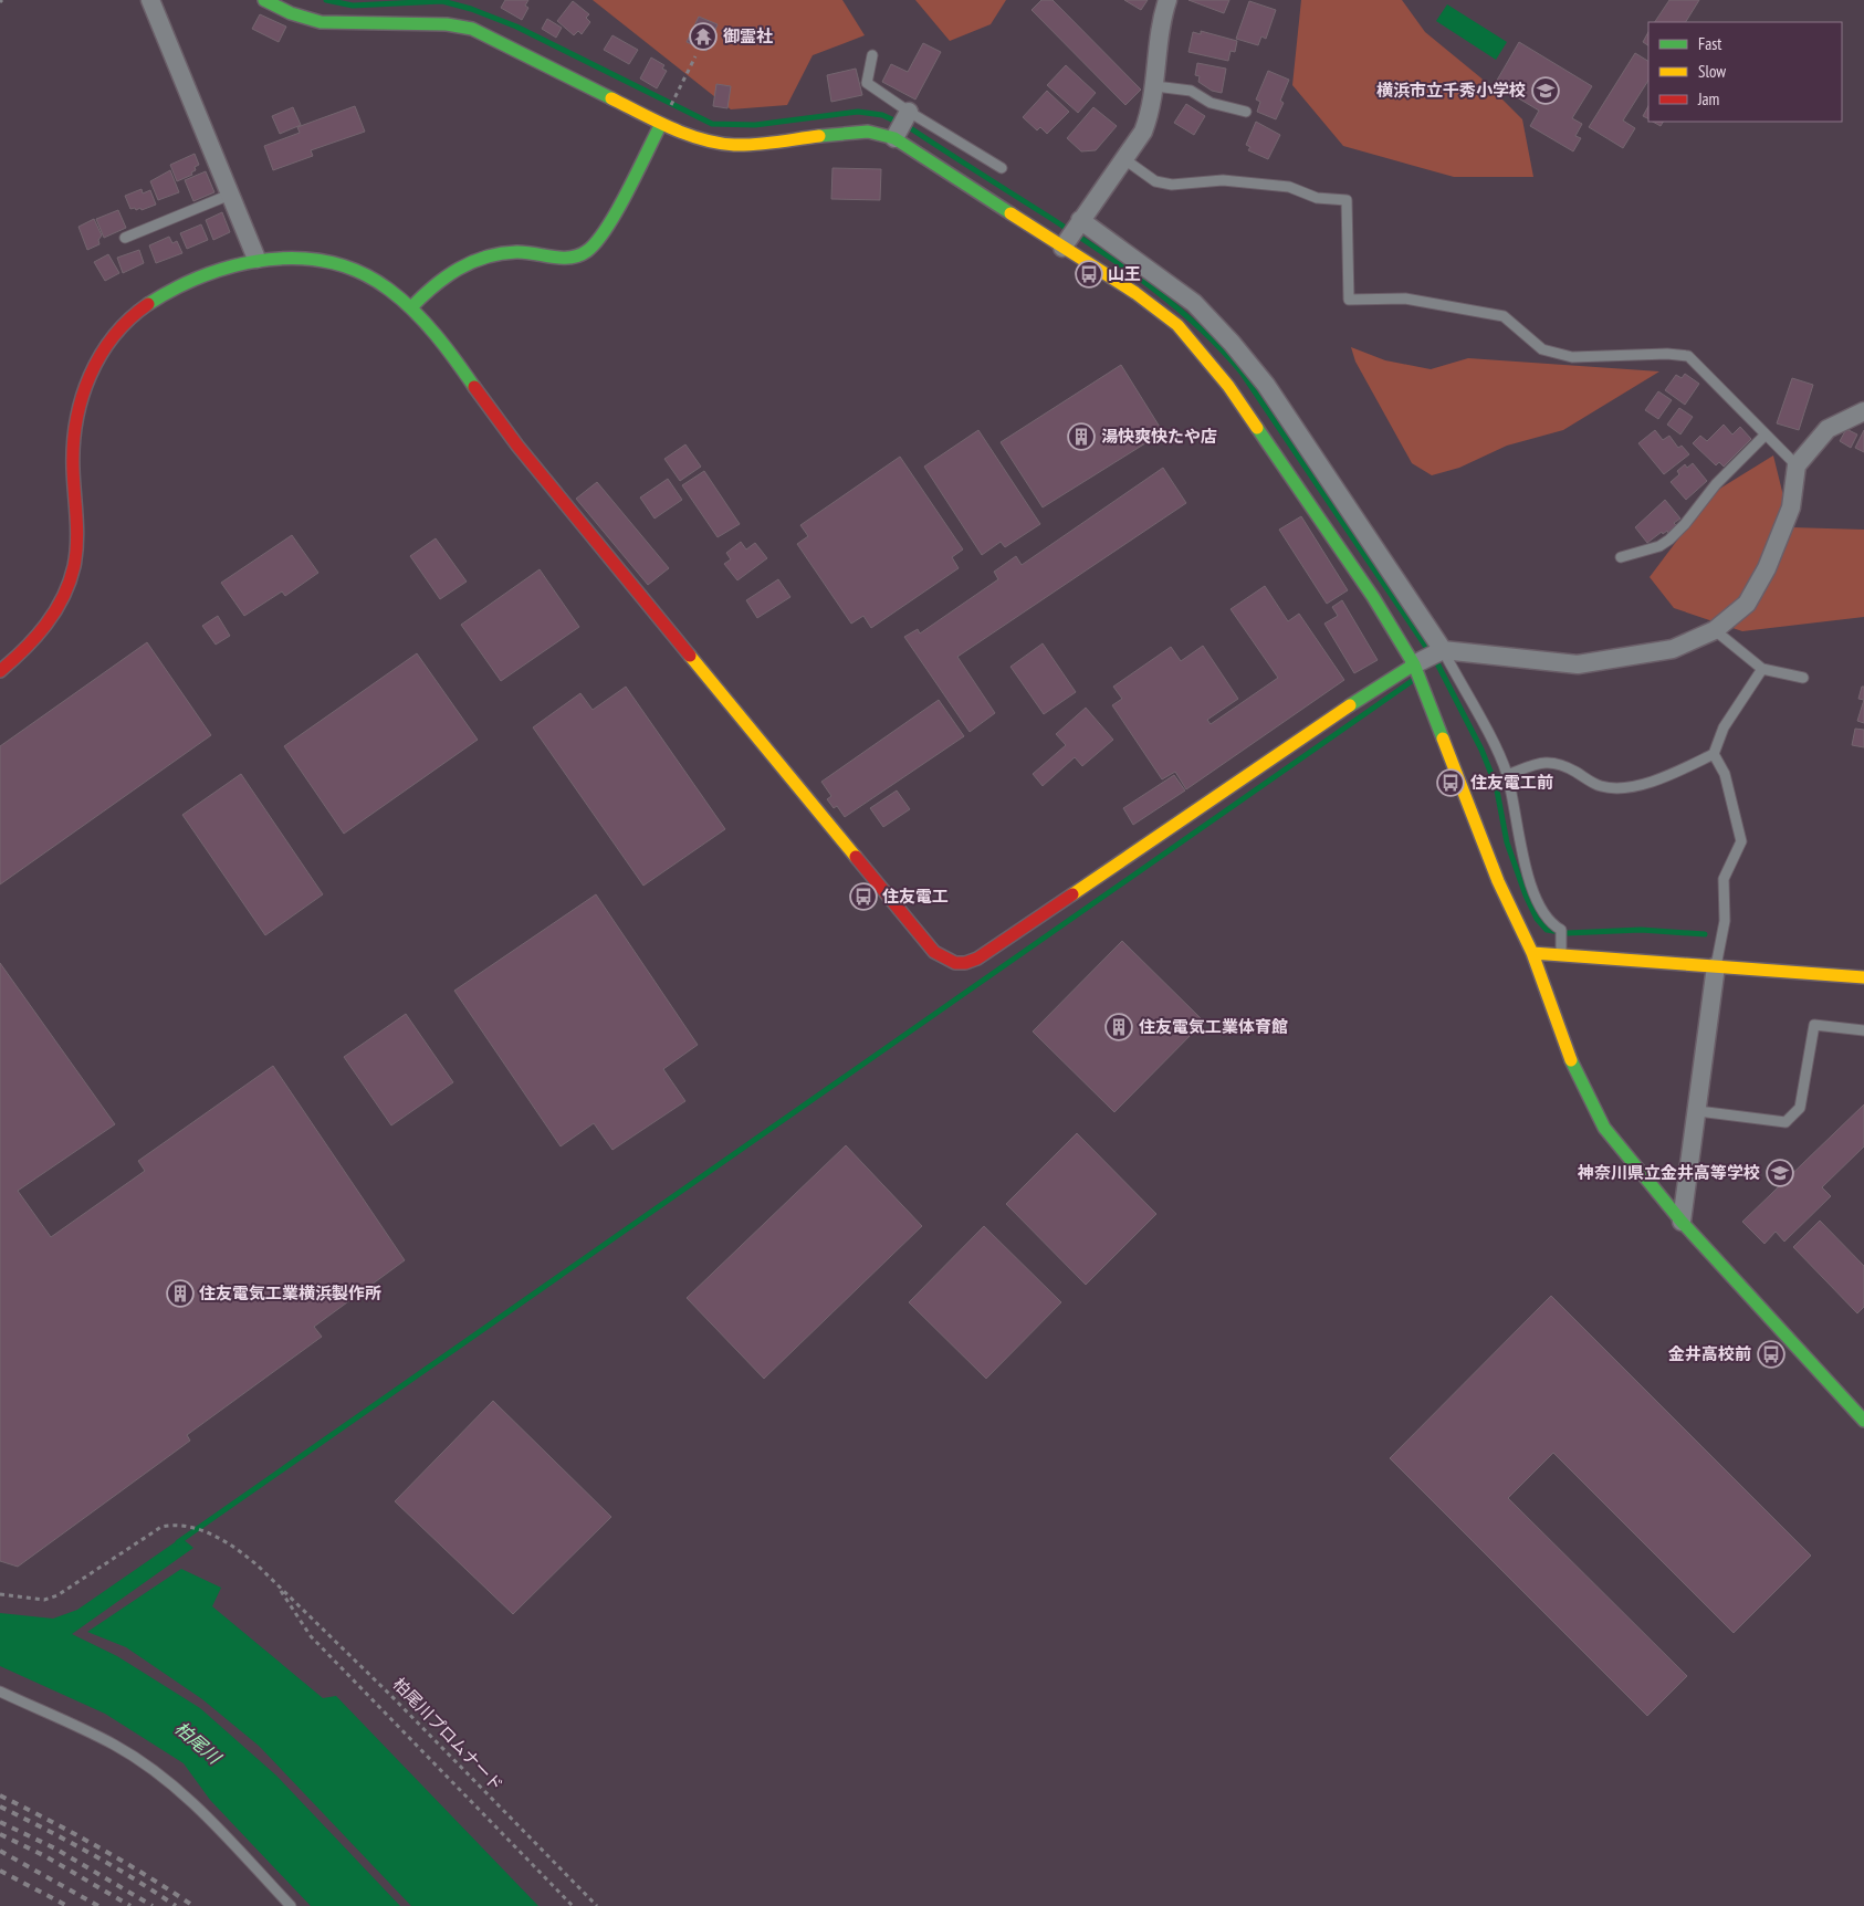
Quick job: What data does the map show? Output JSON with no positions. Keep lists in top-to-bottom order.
{
  "streets": {
    "path": ["柏尾川プロムナード"]
  },
  "water": ["柏尾川"],
  "places": {
    "temple": ["御霊社"],
    "school or university": ["横浜市立千秀小学校", "神奈川県立金井高等学校"],
    "bus stop": [
      "山王",
      "住友電工前",
      "住友電工",
      "金井高校前"
    ],
    "building": ["湯快爽快たや店", "住友電気工業体育館", "住友電気工業横浜製作所"]
  },
  "legend": ["Fast", "Slow", "Jam"]
}
